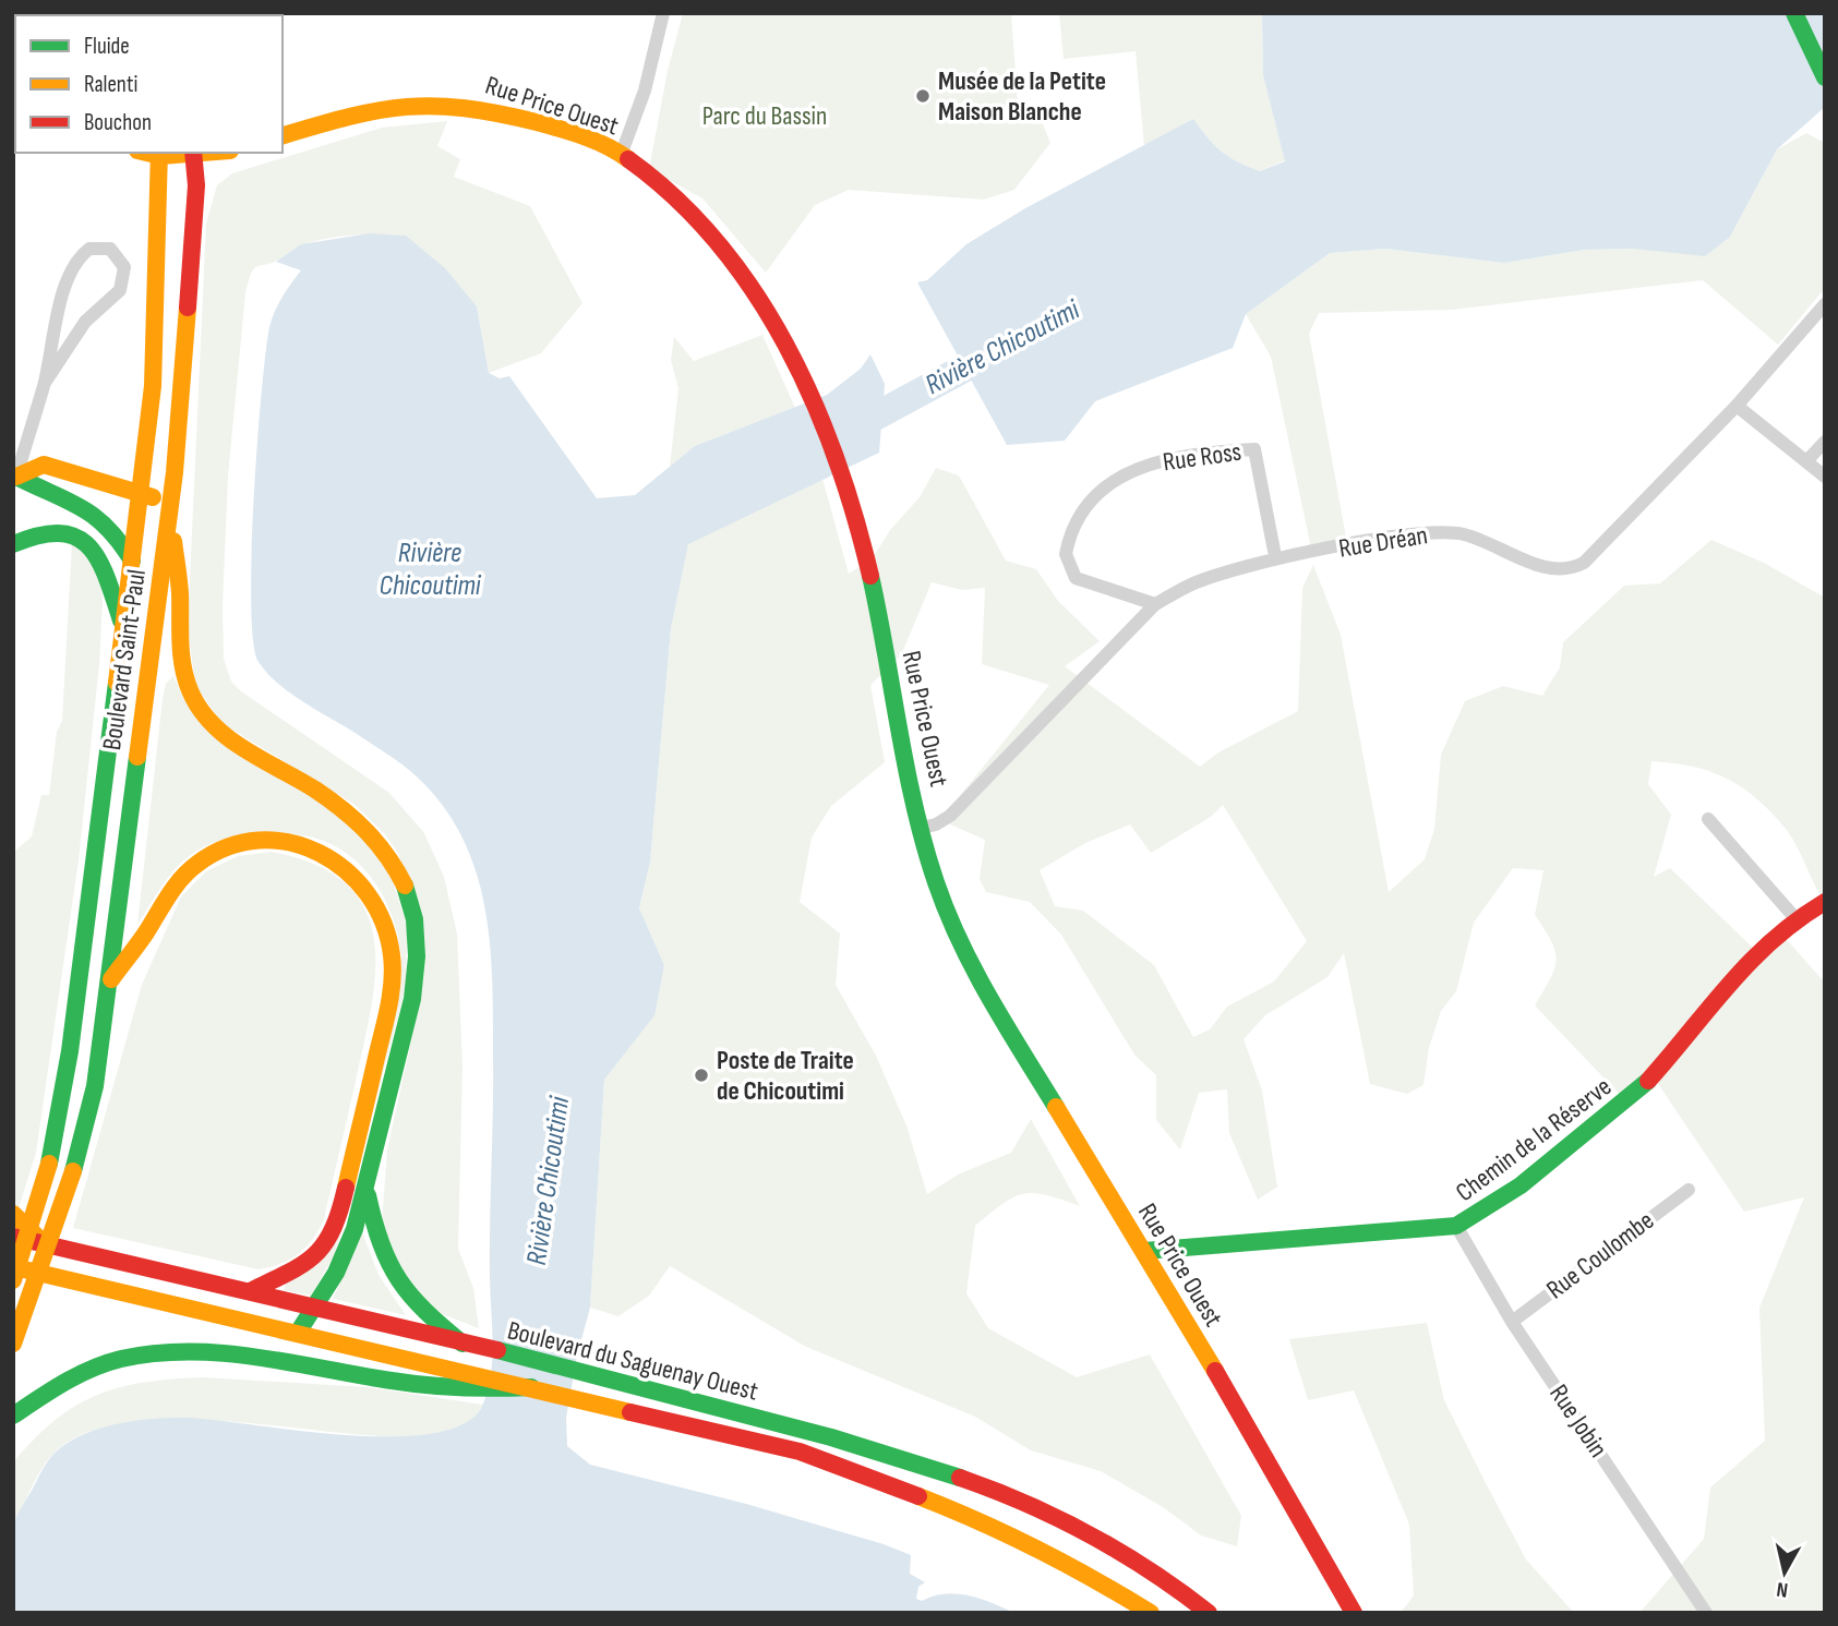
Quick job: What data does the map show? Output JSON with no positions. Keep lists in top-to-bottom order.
{
  "streets": {
    "main road": [
      "Rue Price Ouest",
      "Boulevard Saint-Paul",
      "Chemin de la Réserve",
      "Boulevard du Saguenay Ouest"
    ],
    "street": [
      "Rue Ross",
      "Rue Dréan",
      "Rue Coulombe",
      "Rue Jobin"
    ]
  },
  "crossings": [
    ["Rue Price Ouest", "Rue Dréan"],
    ["Rue Price Ouest", "Chemin de la Réserve"],
    ["Rue Ross", "Rue Dréan"],
    ["Chemin de la Réserve", "Rue Jobin"],
    ["Rue Coulombe", "Rue Jobin"]
  ],
  "water": ["Rivière Chicoutimi"],
  "parks": ["Parc du Bassin"],
  "places": ["Musée de la Petite Maison Blanche", "Poste de Traite de Chicoutimi"],
  "legend": ["Fluide", "Ralenti", "Bouchon"],
  "north": "bottom"
}
